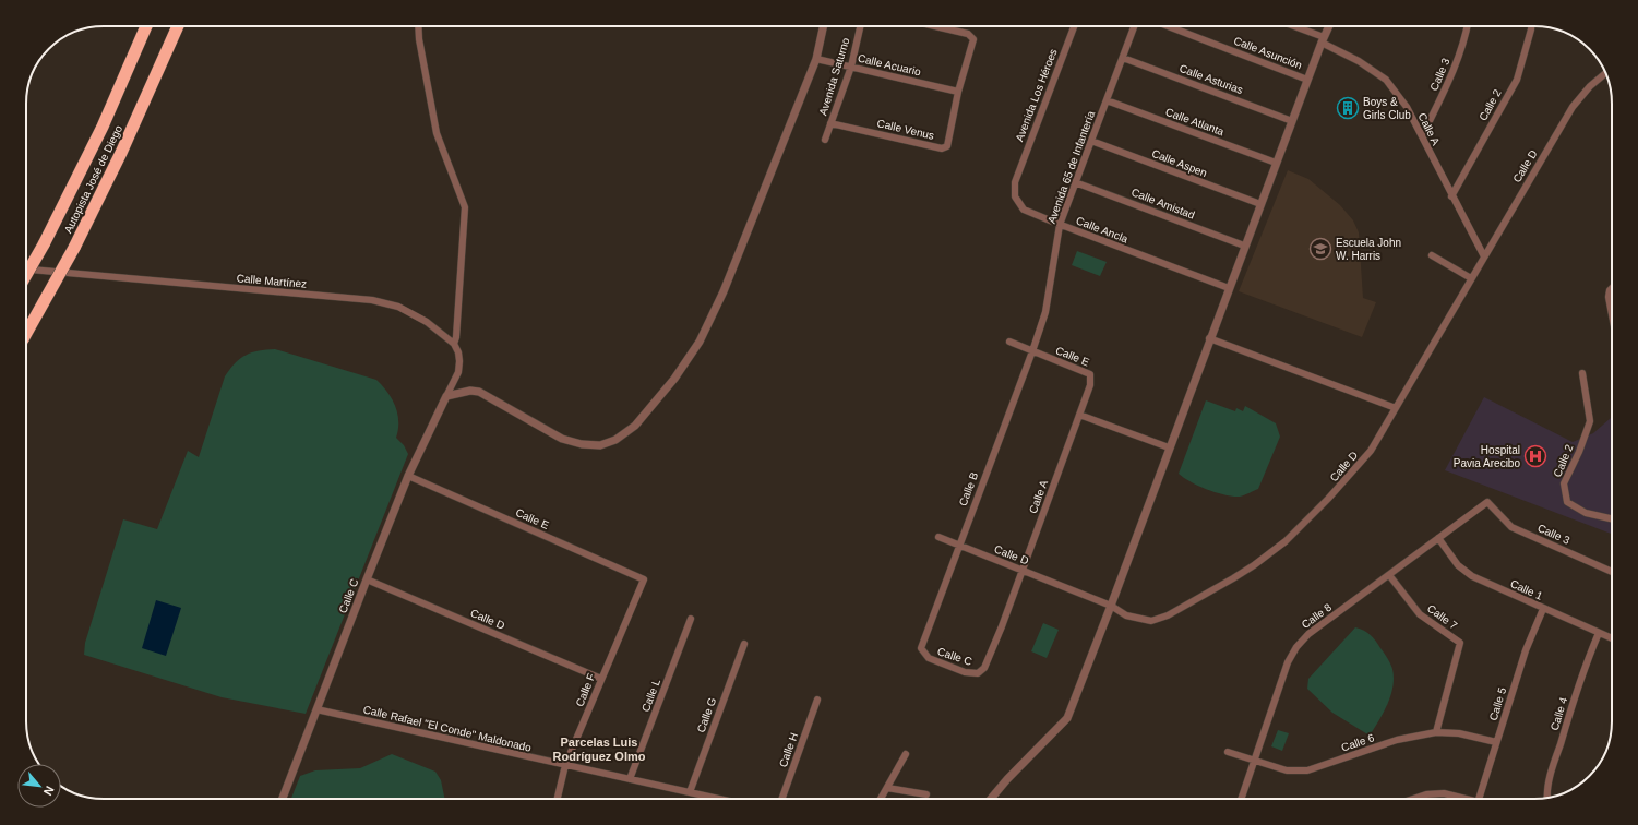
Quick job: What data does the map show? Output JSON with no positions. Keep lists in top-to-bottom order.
{
  "streets": {
    "highway": ["Autopista José de Diego"],
    "street": [
      "Calle Asunción",
      "Calle Acuario",
      "Calle 3",
      "Avenida Saturno",
      "Calle Asturias",
      "Avenida Los Héroes",
      "Calle 2",
      "Calle Atlanta",
      "Calle Venus",
      "Calle A",
      "Calle Aspen",
      "Calle D",
      "Avenida 65 de Infantería",
      "Calle Amistad",
      "Calle Ancla",
      "Calle Martínez",
      "Calle E",
      "Calle B",
      "Calle 1",
      "Calle C",
      "Calle 8",
      "Calle 7",
      "Calle F",
      "Calle L",
      "Calle 5",
      "Calle 4",
      "Calle G",
      "Calle Rafael \"El Conde\" Maldonado",
      "Calle 6",
      "Calle H"
    ]
  },
  "crossings": [
    ["Calle Acuario", "Avenida Saturno"],
    ["Calle Acuario", "Calle Venus"],
    ["Calle 3", "Calle A"],
    ["Calle 3", "Calle 8"],
    ["Avenida Saturno", "Calle Venus"],
    ["Calle Asturias", "Avenida 65 de Infantería"],
    ["Avenida Los Héroes", "Calle Ancla"],
    ["Calle 2", "Calle A"],
    ["Calle Atlanta", "Avenida 65 de Infantería"],
    ["Calle A", "Calle D"],
    ["Calle A", "Calle E"],
    ["Calle A", "Calle C"],
    ["Calle Aspen", "Avenida 65 de Infantería"],
    ["Calle D", "Calle B"],
    ["Calle D", "Calle C"],
    ["Calle D", "Calle F"],
    ["Avenida 65 de Infantería", "Calle Amistad"],
    ["Avenida 65 de Infantería", "Calle Ancla"],
    ["Avenida 65 de Infantería", "Calle E"],
    ["Avenida 65 de Infantería", "Calle B"],
    ["Calle E", "Calle B"],
    ["Calle E", "Calle C"],
    ["Calle E", "Calle F"],
    ["Calle B", "Calle C"],
    ["Calle 1", "Calle 8"],
    ["Calle 1", "Calle 5"],
    ["Calle 1", "Calle 4"],
    ["Calle C", "Calle Rafael \"El Conde\" Maldonado"],
    ["Calle 8", "Calle 7"],
    ["Calle 8", "Calle 6"],
    ["Calle 7", "Calle 6"],
    ["Calle F", "Calle Rafael \"El Conde\" Maldonado"],
    ["Calle L", "Calle Rafael \"El Conde\" Maldonado"],
    ["Calle 5", "Calle 6"],
    ["Calle G", "Calle Rafael \"El Conde\" Maldonado"]
  ],
  "districts": ["Parcelas Luis Rodríguez Olmo"],
  "places": {
    "building": ["Boys & Girls Club"],
    "school or university": ["Escuela John W. Harris"],
    "hospital": ["Hospital Pavia Arecibo"]
  },
  "north": "bottom right"
}
